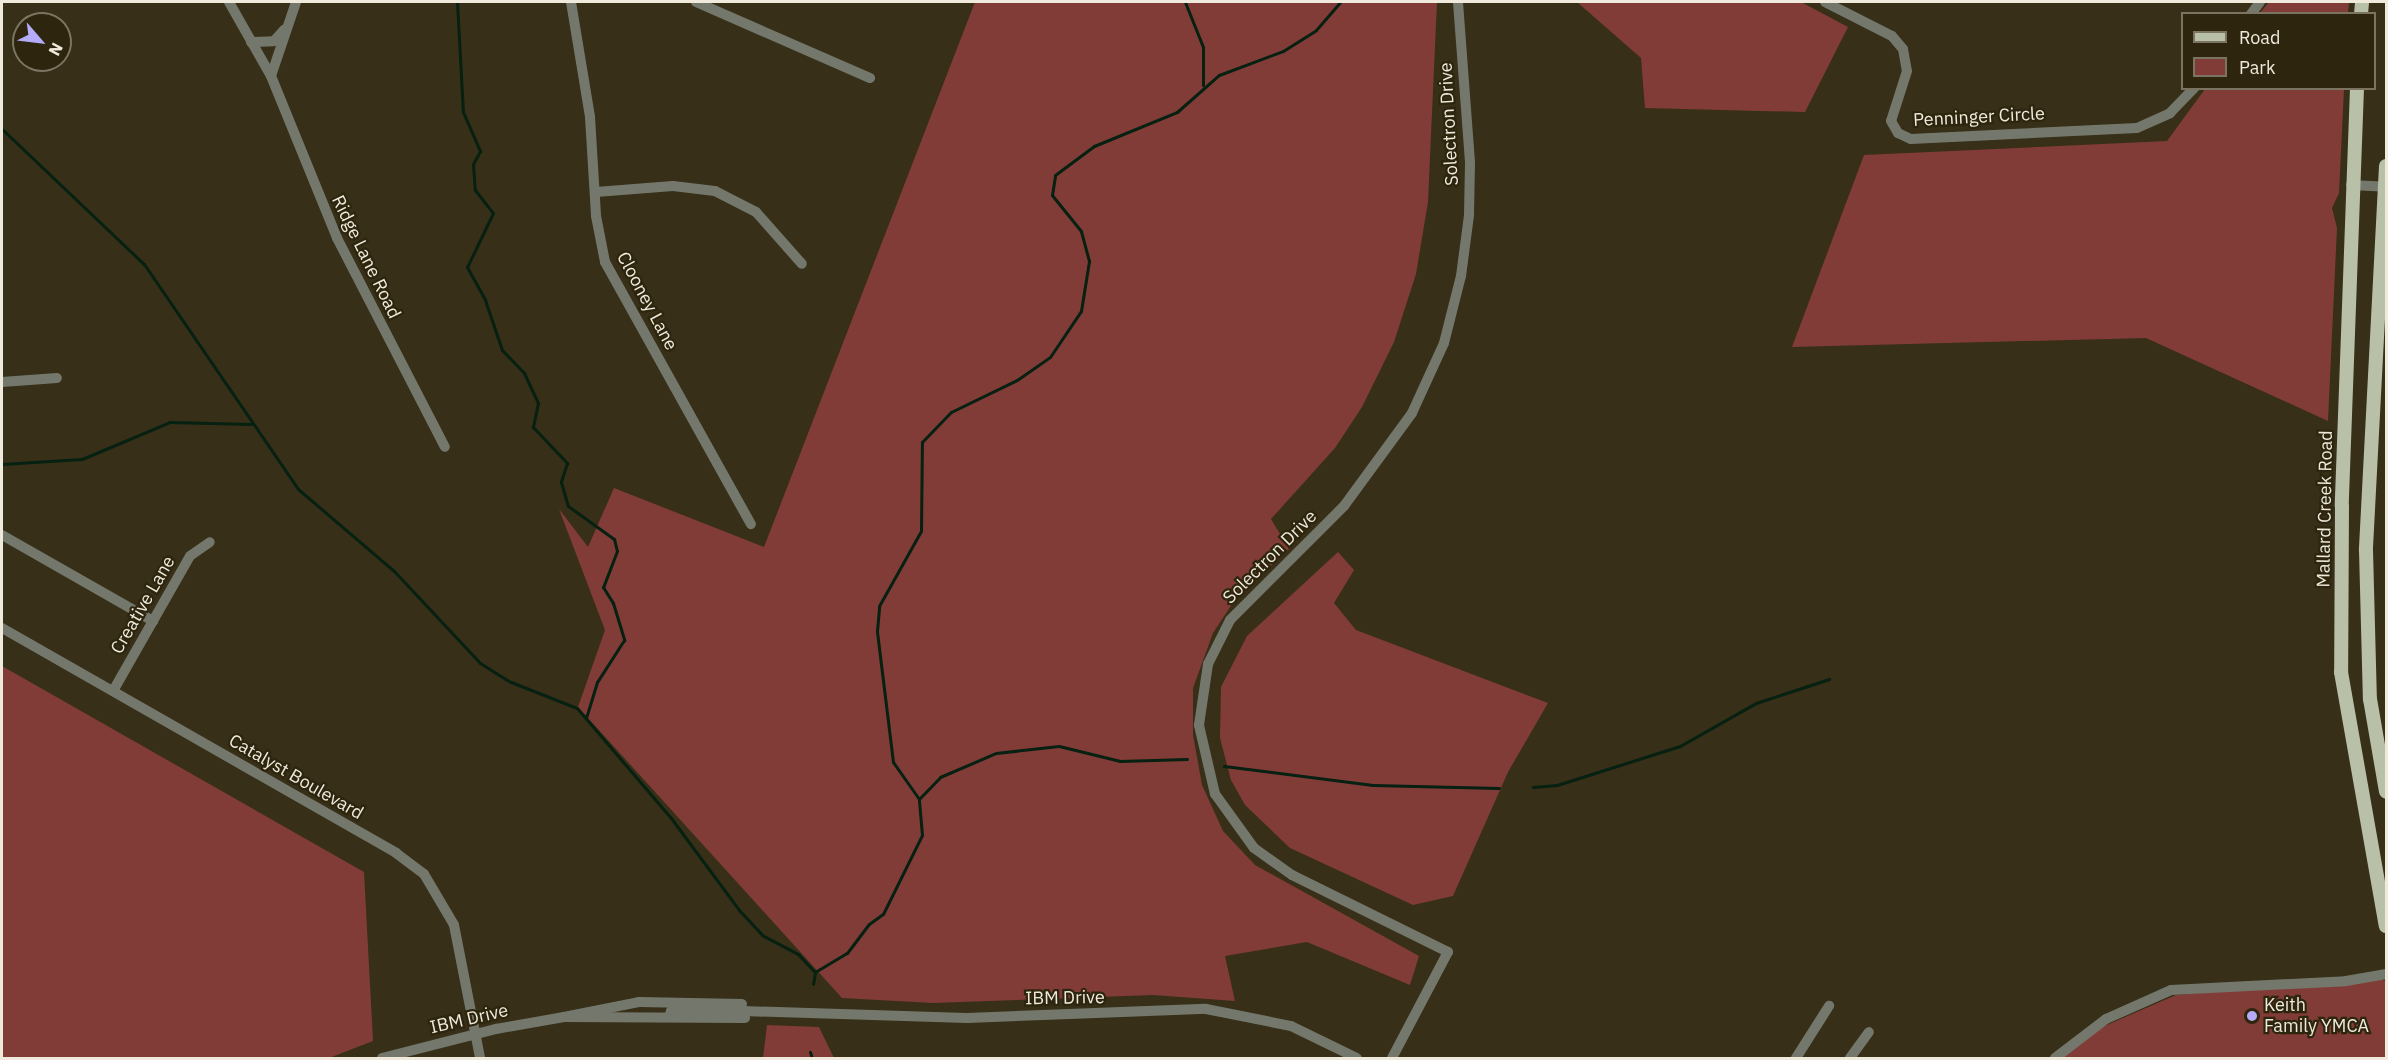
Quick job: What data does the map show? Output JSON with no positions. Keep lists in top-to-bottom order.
{
  "streets": {
    "main road": ["Mallard Creek Road"],
    "street": [
      "Penninger Circle",
      "Solectron Drive",
      "Ridge Lane Road",
      "Clooney Lane",
      "Creative Lane",
      "Catalyst Boulevard",
      "IBM Drive"
    ]
  },
  "crossings": [
    ["Creative Lane", "Catalyst Boulevard"],
    ["Catalyst Boulevard", "IBM Drive"]
  ],
  "places": ["Keith Family YMCA"],
  "legend": ["Road", "Park"],
  "north": "bottom right"
}
